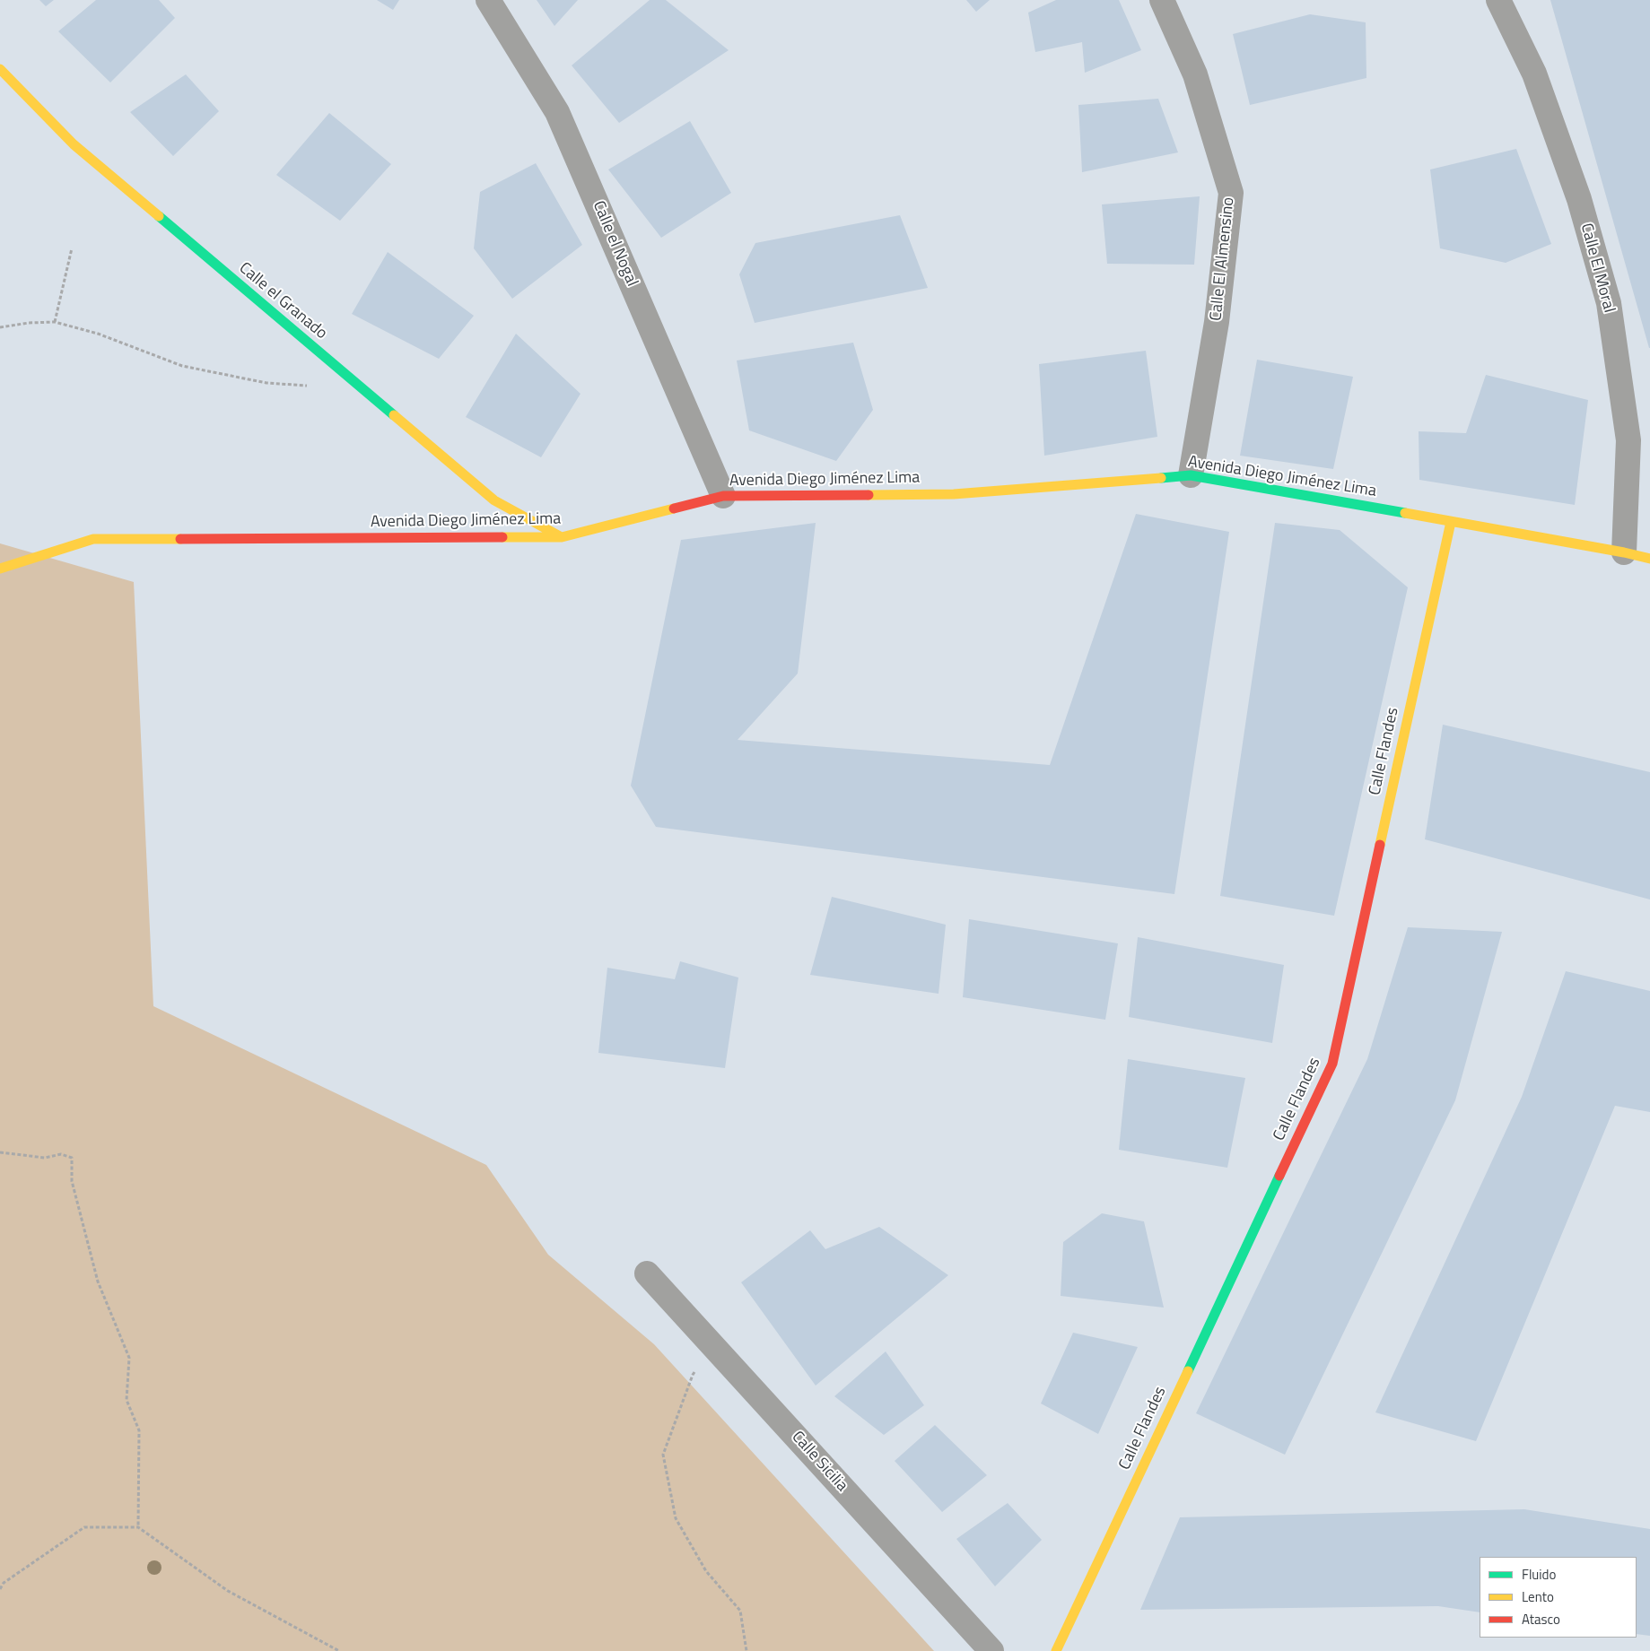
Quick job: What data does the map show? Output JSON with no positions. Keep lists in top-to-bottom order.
{
  "streets": {
    "street": [
      "Calle el Nogal",
      "Calle El Almensino",
      "Calle El Moral",
      "Calle el Granado",
      "Avenida Diego Jiménez Lima",
      "Calle Flandes",
      "Calle Sicilia"
    ]
  },
  "crossings": [
    ["Calle el Nogal", "Avenida Diego Jiménez Lima"],
    ["Calle El Almensino", "Avenida Diego Jiménez Lima"],
    ["Calle El Moral", "Avenida Diego Jiménez Lima"],
    ["Calle el Granado", "Avenida Diego Jiménez Lima"],
    ["Avenida Diego Jiménez Lima", "Calle Flandes"]
  ],
  "legend": ["Fluido", "Lento", "Atasco"]
}
